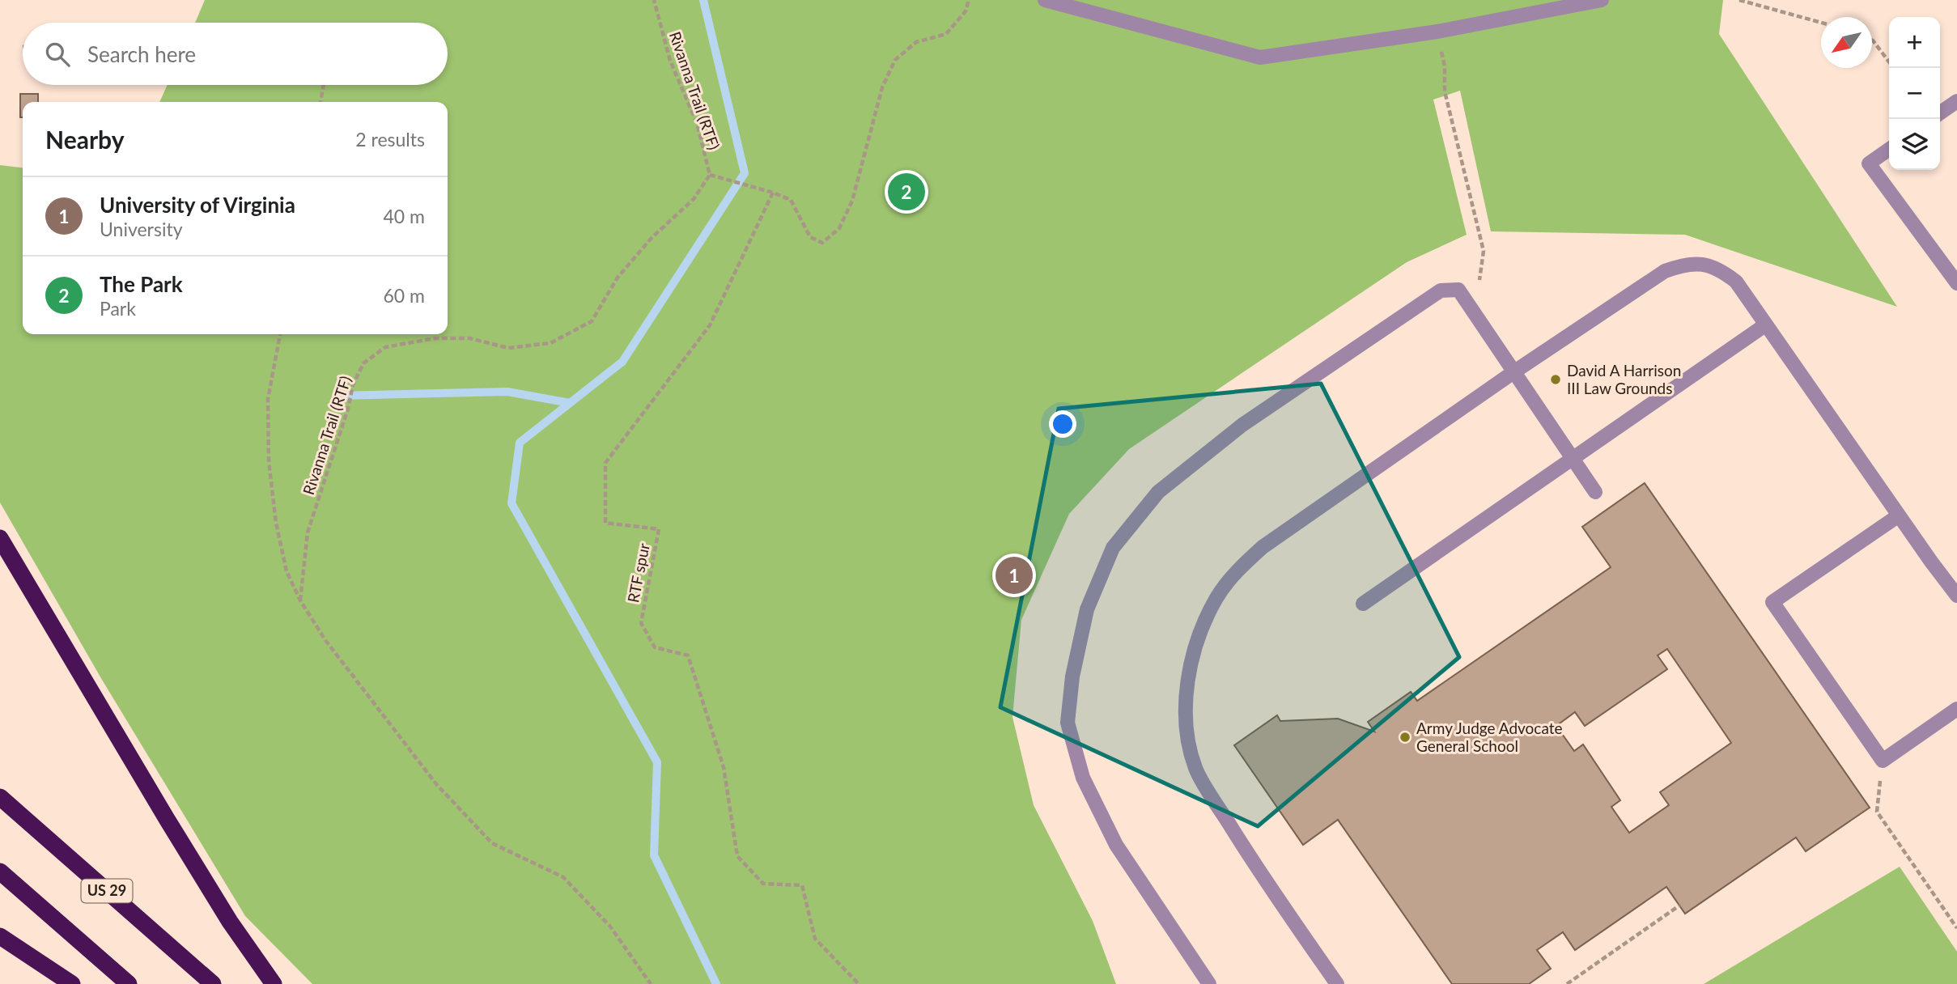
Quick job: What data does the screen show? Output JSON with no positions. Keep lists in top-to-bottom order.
{
  "streets": {
    "highway": ["US 29"],
    "path": ["Rivanna Trail (RTF)", "RTF spur"]
  },
  "places": ["David A Harrison III Law Grounds", "Army Judge Advocate General School"],
  "north": "bottom left",
  "page": {
    "map_buttons": ["+", "−"],
    "search": "Search here",
    "heading": ["Nearby", "2 results"],
    "pins": ["2", "1"],
    "list": [
      {
        "mark": "1",
        "name": "University of Virginia",
        "note": "University",
        "value": "40 m"
      },
      {
        "mark": "2",
        "name": "The Park",
        "note": "Park",
        "value": "60 m"
      }
    ]
  }
}
